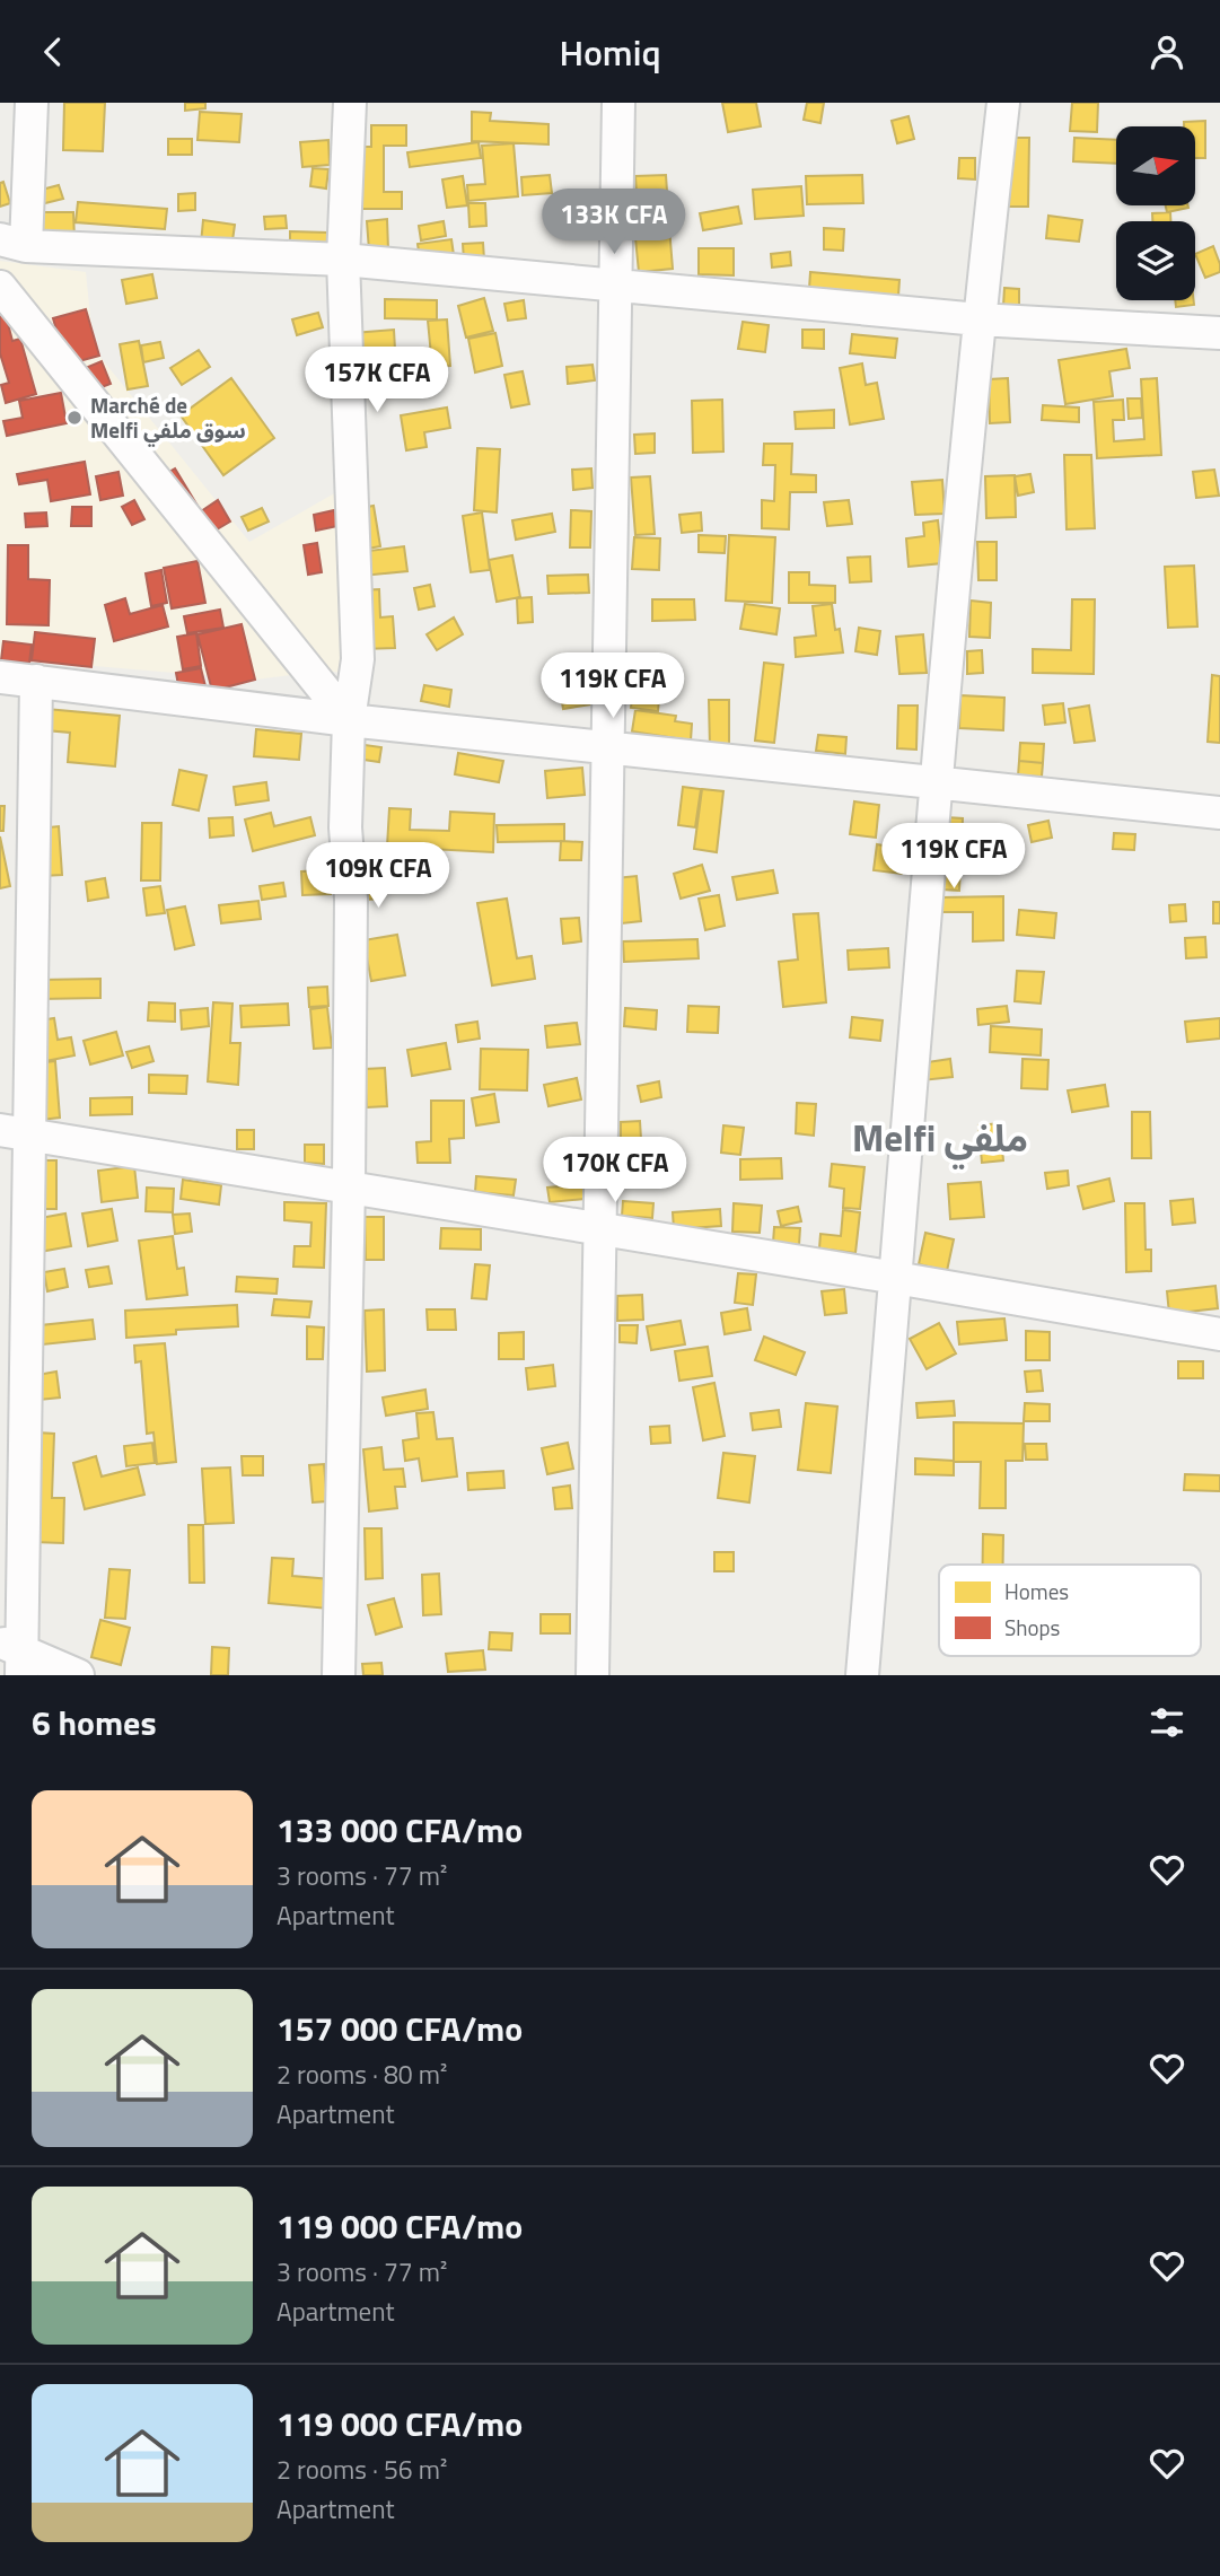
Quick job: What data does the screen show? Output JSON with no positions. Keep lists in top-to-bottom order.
{
  "districts": ["Melfi ملفي"],
  "places": ["Marché de Melfi سوق ملفي"],
  "legend": ["Homes", "Shops"],
  "north": "right",
  "page": {
    "header": "Homiq",
    "price": [
      "133K CFA",
      "157K CFA",
      "119K CFA",
      "119K CFA",
      "109K CFA",
      "170K CFA"
    ],
    "heading": "6 homes",
    "list": [
      {
        "name": "133 000 CFA/mo",
        "note": "3 rooms · 77 m² · Apartment"
      },
      {
        "name": "157 000 CFA/mo",
        "note": "2 rooms · 80 m² · Apartment"
      },
      {
        "name": "119 000 CFA/mo",
        "note": "3 rooms · 77 m² · Apartment"
      },
      {
        "name": "119 000 CFA/mo",
        "note": "2 rooms · 56 m² · Apartment"
      }
    ]
  }
}
